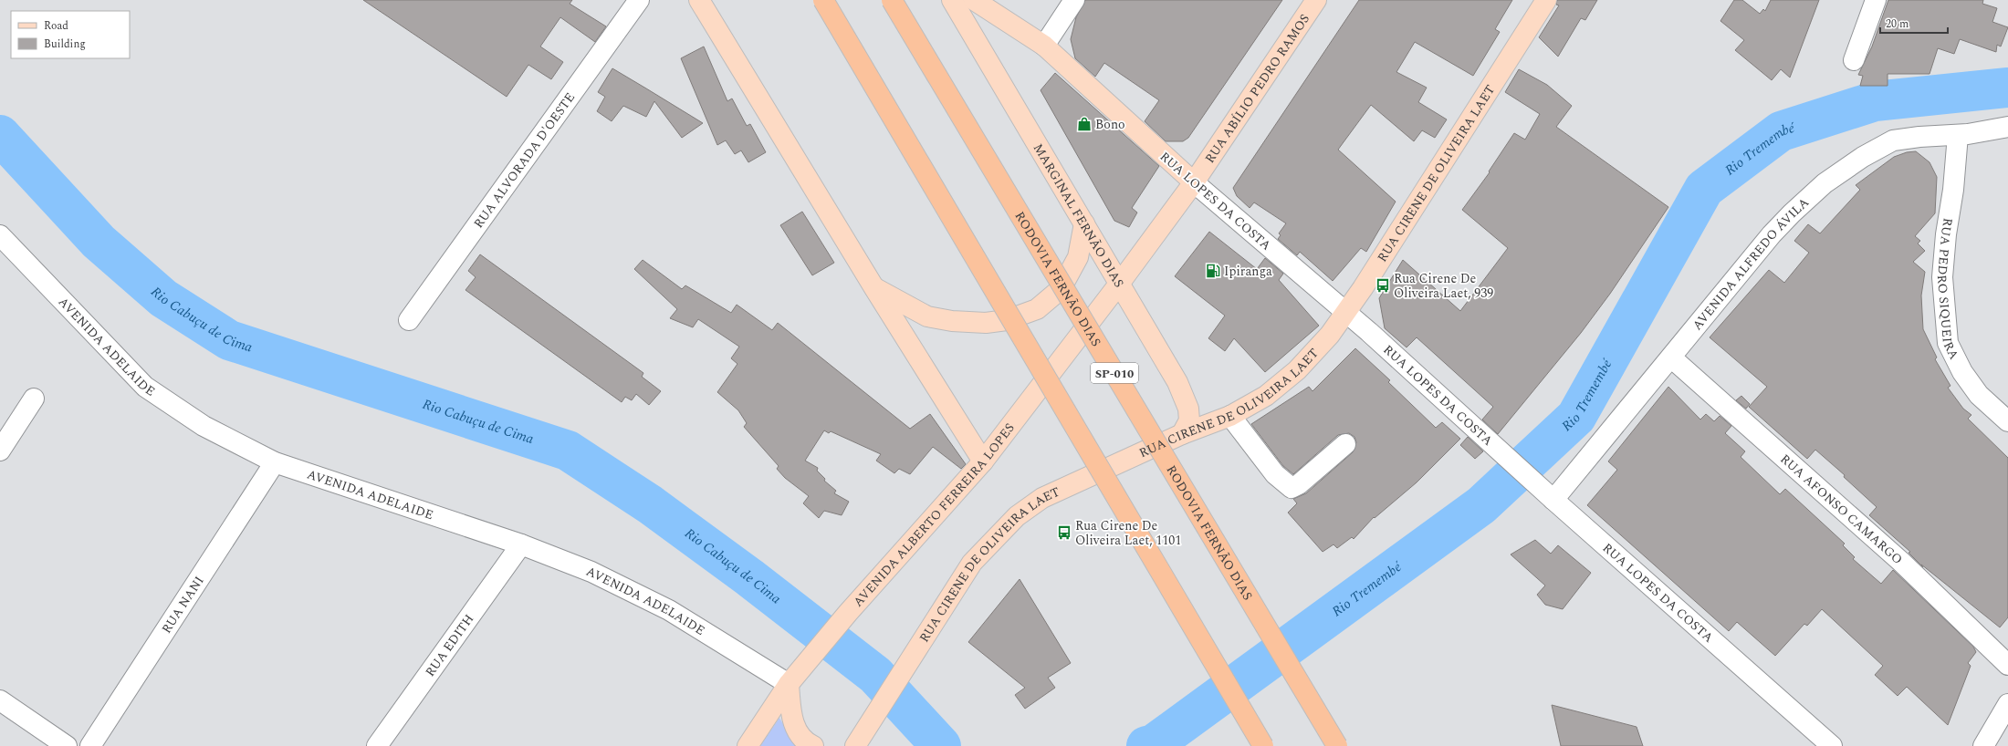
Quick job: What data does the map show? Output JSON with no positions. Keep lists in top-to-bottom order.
{
  "streets": {
    "highway": ["RODOVIA FERNÃO DIAS", "SP-010"],
    "main road": [
      "RUA ABÍLIO PEDRO RAMOS",
      "RUA CIRENE DE OLIVEIRA LAET",
      "RUA LOPES DA COSTA",
      "MARGINAL FERNÃO DIAS",
      "AVENIDA ALBERTO FERREIRA LOPES"
    ],
    "street": [
      "RUA ALVORADA D'OESTE",
      "AVENIDA ALFREDO ÁVILA",
      "RUA PEDRO SIQUEIRA",
      "AVENIDA ADELAIDE",
      "RUA AFONSO CAMARGO",
      "RUA NANI",
      "RUA EDITH"
    ]
  },
  "crossings": [
    ["RUA ABÍLIO PEDRO RAMOS", "RUA LOPES DA COSTA"],
    ["RUA ABÍLIO PEDRO RAMOS", "MARGINAL FERNÃO DIAS"],
    ["RUA ABÍLIO PEDRO RAMOS", "AVENIDA ALBERTO FERREIRA LOPES"],
    ["RUA CIRENE DE OLIVEIRA LAET", "RUA LOPES DA COSTA"],
    ["RUA CIRENE DE OLIVEIRA LAET", "MARGINAL FERNÃO DIAS"],
    ["RUA LOPES DA COSTA", "AVENIDA ALFREDO ÁVILA"],
    ["MARGINAL FERNÃO DIAS", "AVENIDA ALBERTO FERREIRA LOPES"],
    ["AVENIDA ALFREDO ÁVILA", "RUA PEDRO SIQUEIRA"],
    ["AVENIDA ALFREDO ÁVILA", "RUA AFONSO CAMARGO"],
    ["AVENIDA ADELAIDE", "AVENIDA ALBERTO FERREIRA LOPES"],
    ["AVENIDA ADELAIDE", "RUA NANI"],
    ["AVENIDA ADELAIDE", "RUA EDITH"]
  ],
  "water": ["Rio Tremembé", "Rio Cabuçu de Cima"],
  "places": {
    "shop": ["Bono"],
    "fuel station": ["Ipiranga"],
    "bus stop": ["Rua Cirene De Oliveira Laet, 939", "Rua Cirene De Oliveira Laet, 1101"]
  },
  "legend": ["Road", "Building"],
  "scale_bar": "20 m"
}
